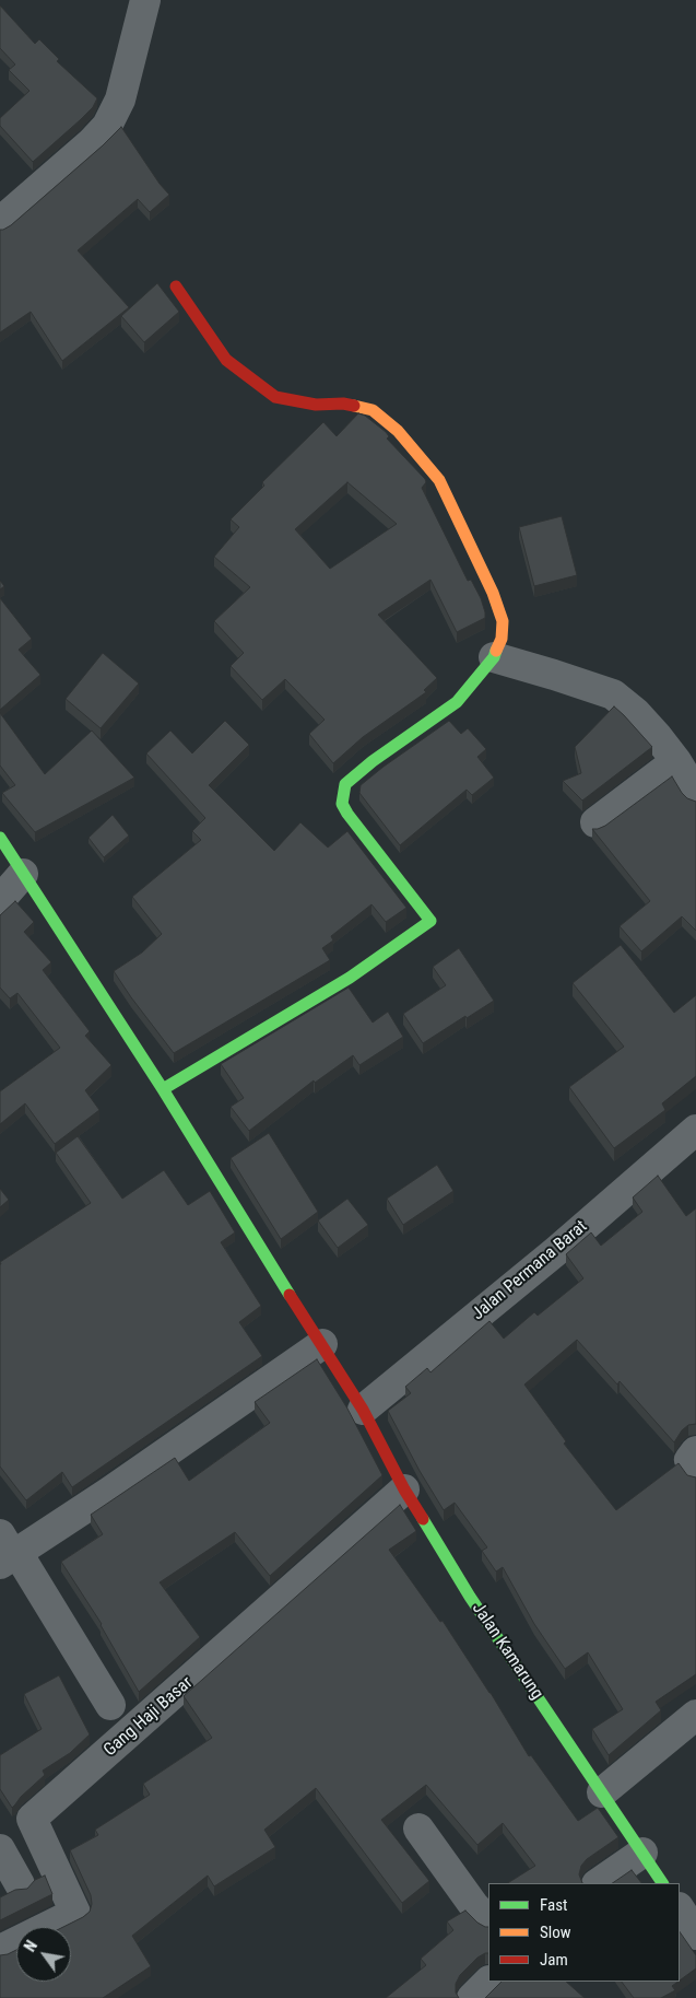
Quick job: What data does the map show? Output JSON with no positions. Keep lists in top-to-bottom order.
{
  "streets": {
    "street": ["Jalan Permana Barat", "Jalan Kamarung", "Gang Haji Basar"]
  },
  "crossings": [
    ["Jalan Permana Barat", "Jalan Kamarung"],
    ["Jalan Kamarung", "Gang Haji Basar"]
  ],
  "legend": ["Fast", "Slow", "Jam"],
  "north": "top left"
}
